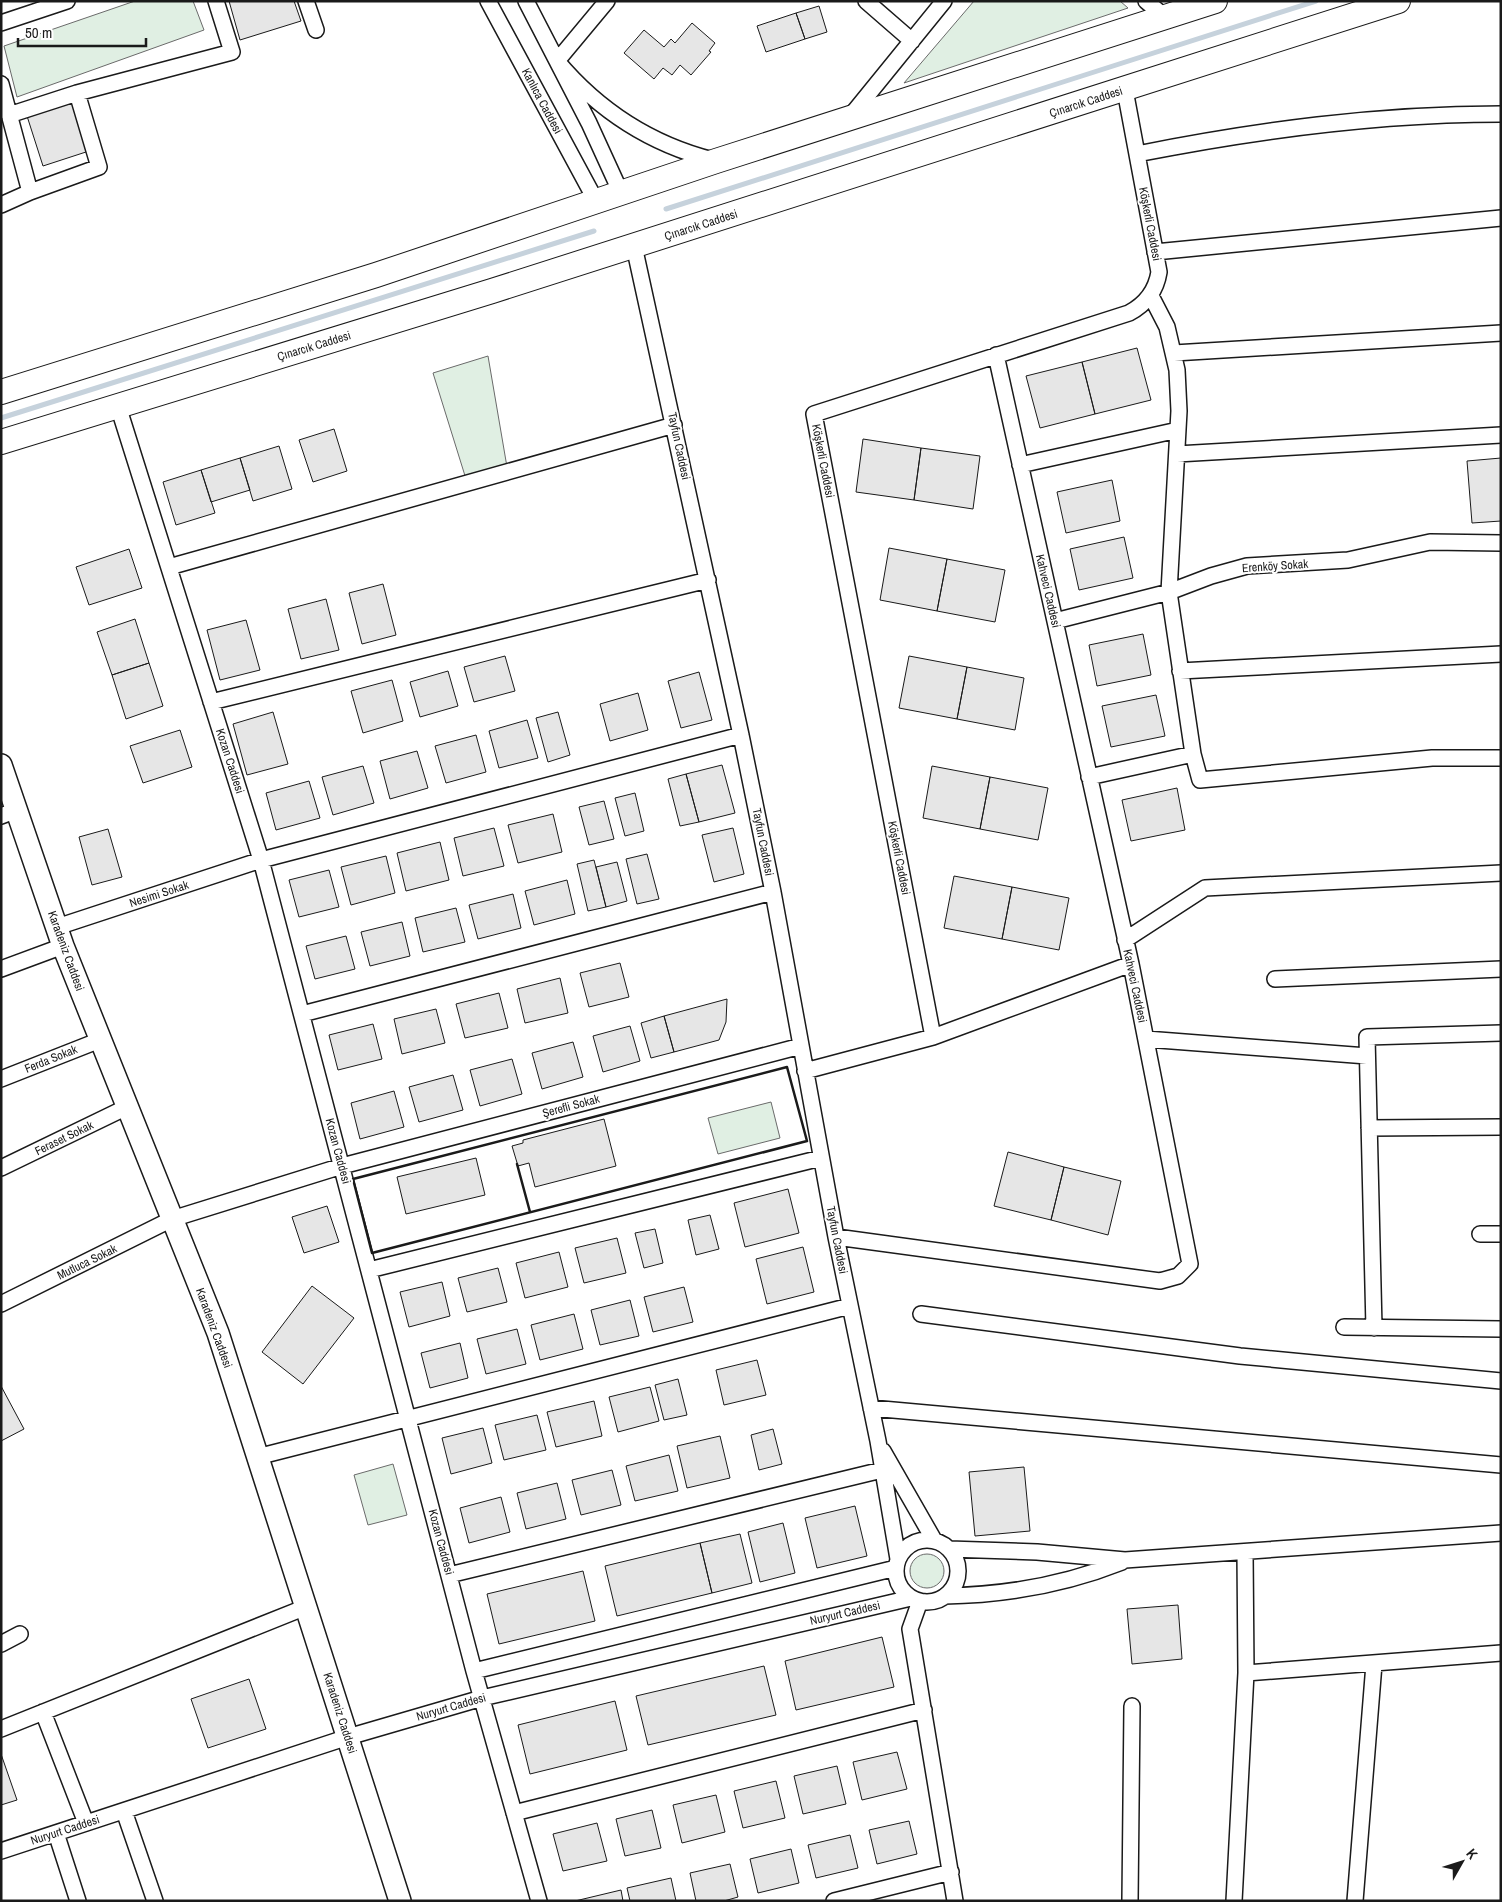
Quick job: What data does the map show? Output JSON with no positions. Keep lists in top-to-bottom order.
{
  "streets": {
    "main road": ["Çınarcık Caddesi"],
    "street": [
      "Kanlıca Caddesi",
      "Köşkerli Caddesi",
      "Tayfun Caddesi",
      "Erenköy Sokak",
      "Kahveci Caddesi",
      "Kozan Caddesi",
      "Nesimi Sokak",
      "Karadeniz Caddesi",
      "Ferda Sokak",
      "Şerefli Sokak",
      "Feraset Sokak",
      "Mutluca Sokak",
      "Nuryurt Caddesi"
    ]
  },
  "crossings": [
    ["Çınarcık Caddesi", "Köşkerli Caddesi"],
    ["Çınarcık Caddesi", "Tayfun Caddesi"],
    ["Çınarcık Caddesi", "Kozan Caddesi"],
    ["Köşkerli Caddesi", "Kahveci Caddesi"],
    ["Tayfun Caddesi", "Kahveci Caddesi"],
    ["Tayfun Caddesi", "Nesimi Sokak"],
    ["Tayfun Caddesi", "Şerefli Sokak"],
    ["Erenköy Sokak", "Kahveci Caddesi"],
    ["Kozan Caddesi", "Nesimi Sokak"],
    ["Kozan Caddesi", "Şerefli Sokak"],
    ["Kozan Caddesi", "Nuryurt Caddesi"],
    ["Nesimi Sokak", "Karadeniz Caddesi"],
    ["Karadeniz Caddesi", "Ferda Sokak"],
    ["Karadeniz Caddesi", "Şerefli Sokak"],
    ["Karadeniz Caddesi", "Feraset Sokak"],
    ["Karadeniz Caddesi", "Mutluca Sokak"],
    ["Karadeniz Caddesi", "Nuryurt Caddesi"],
    ["Şerefli Sokak", "Mutluca Sokak"]
  ],
  "scale_bar": "50 m",
  "north": "top right"
}
